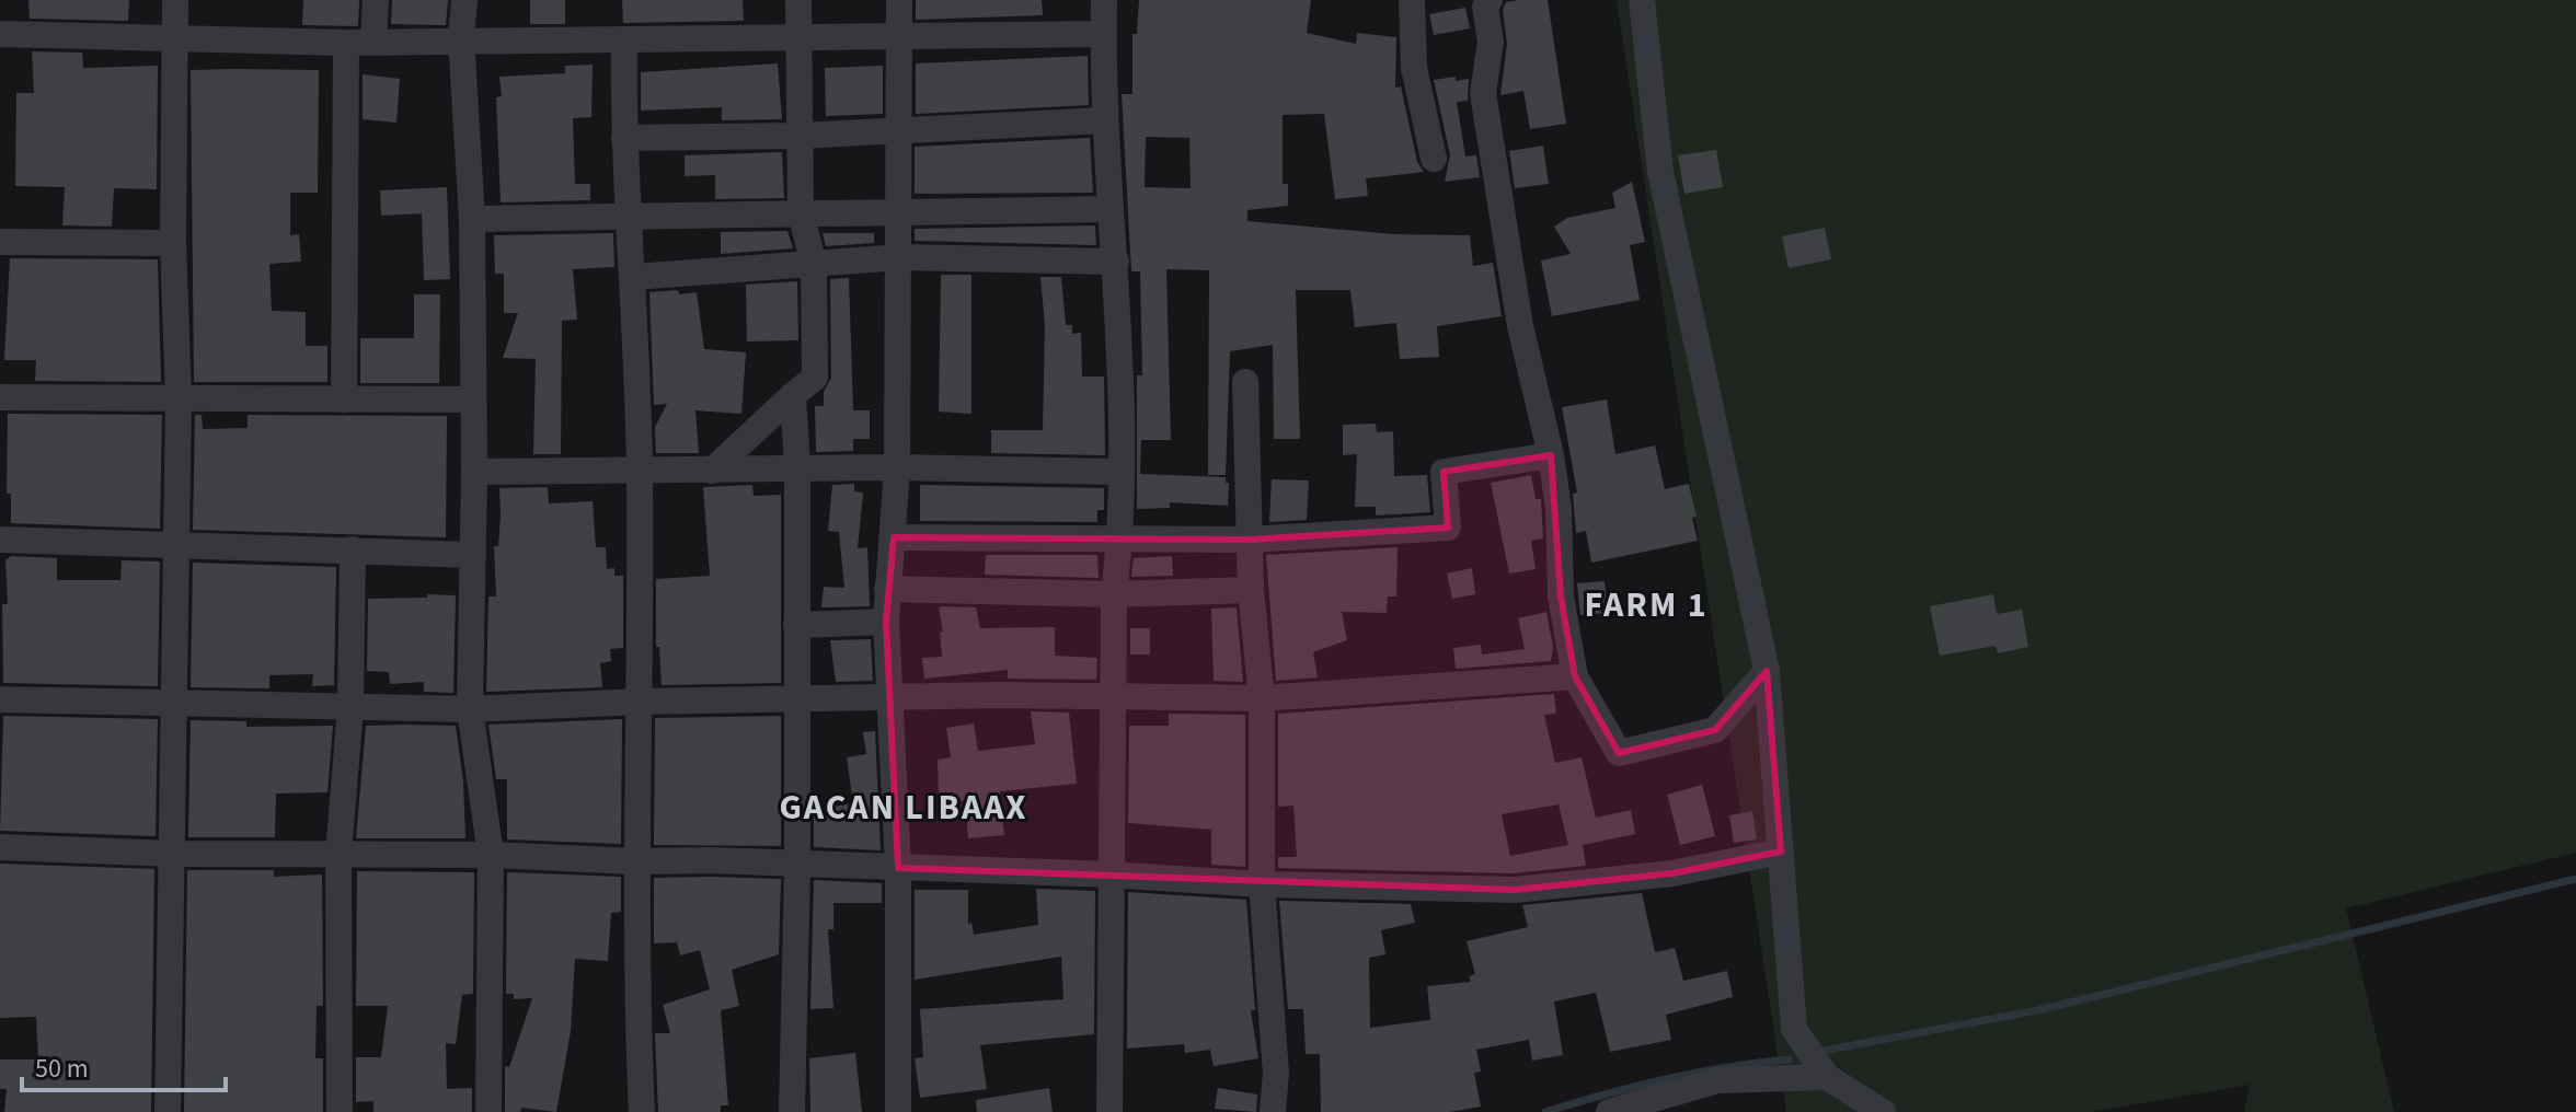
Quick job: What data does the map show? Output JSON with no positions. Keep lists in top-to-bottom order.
{
  "districts": ["FARM 1", "GACAN LIBAAX"],
  "scale_bar": "50 m"
}
